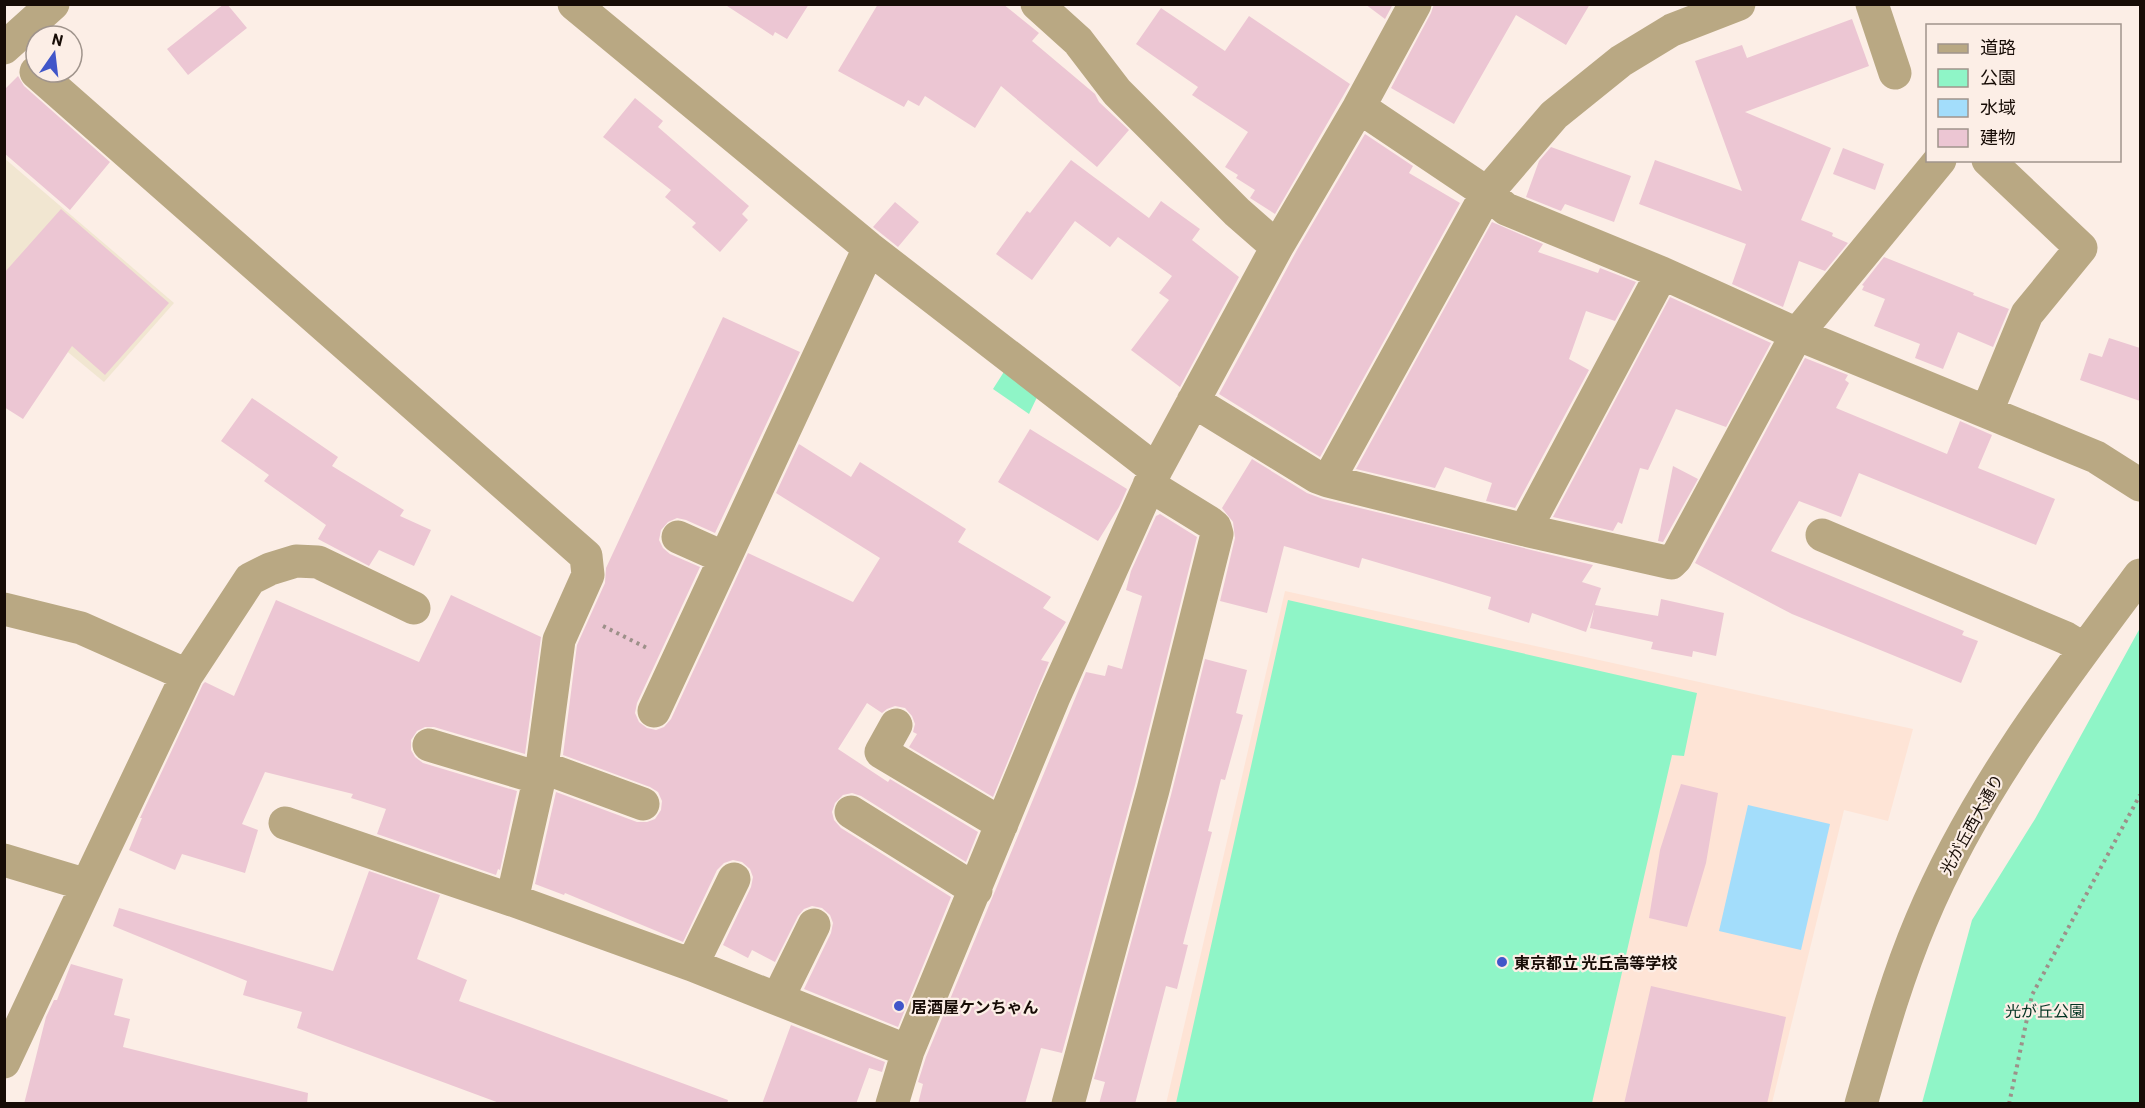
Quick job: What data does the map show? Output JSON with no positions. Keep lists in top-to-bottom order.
{
  "streets": {
    "street": ["光が丘西大通り"]
  },
  "parks": ["光が丘公園"],
  "places": ["東京都立 光丘高等学校", "居酒屋ケンちゃん"],
  "legend": [
    "道路",
    "公園",
    "水域",
    "建物"
  ],
  "north": "top"
}
